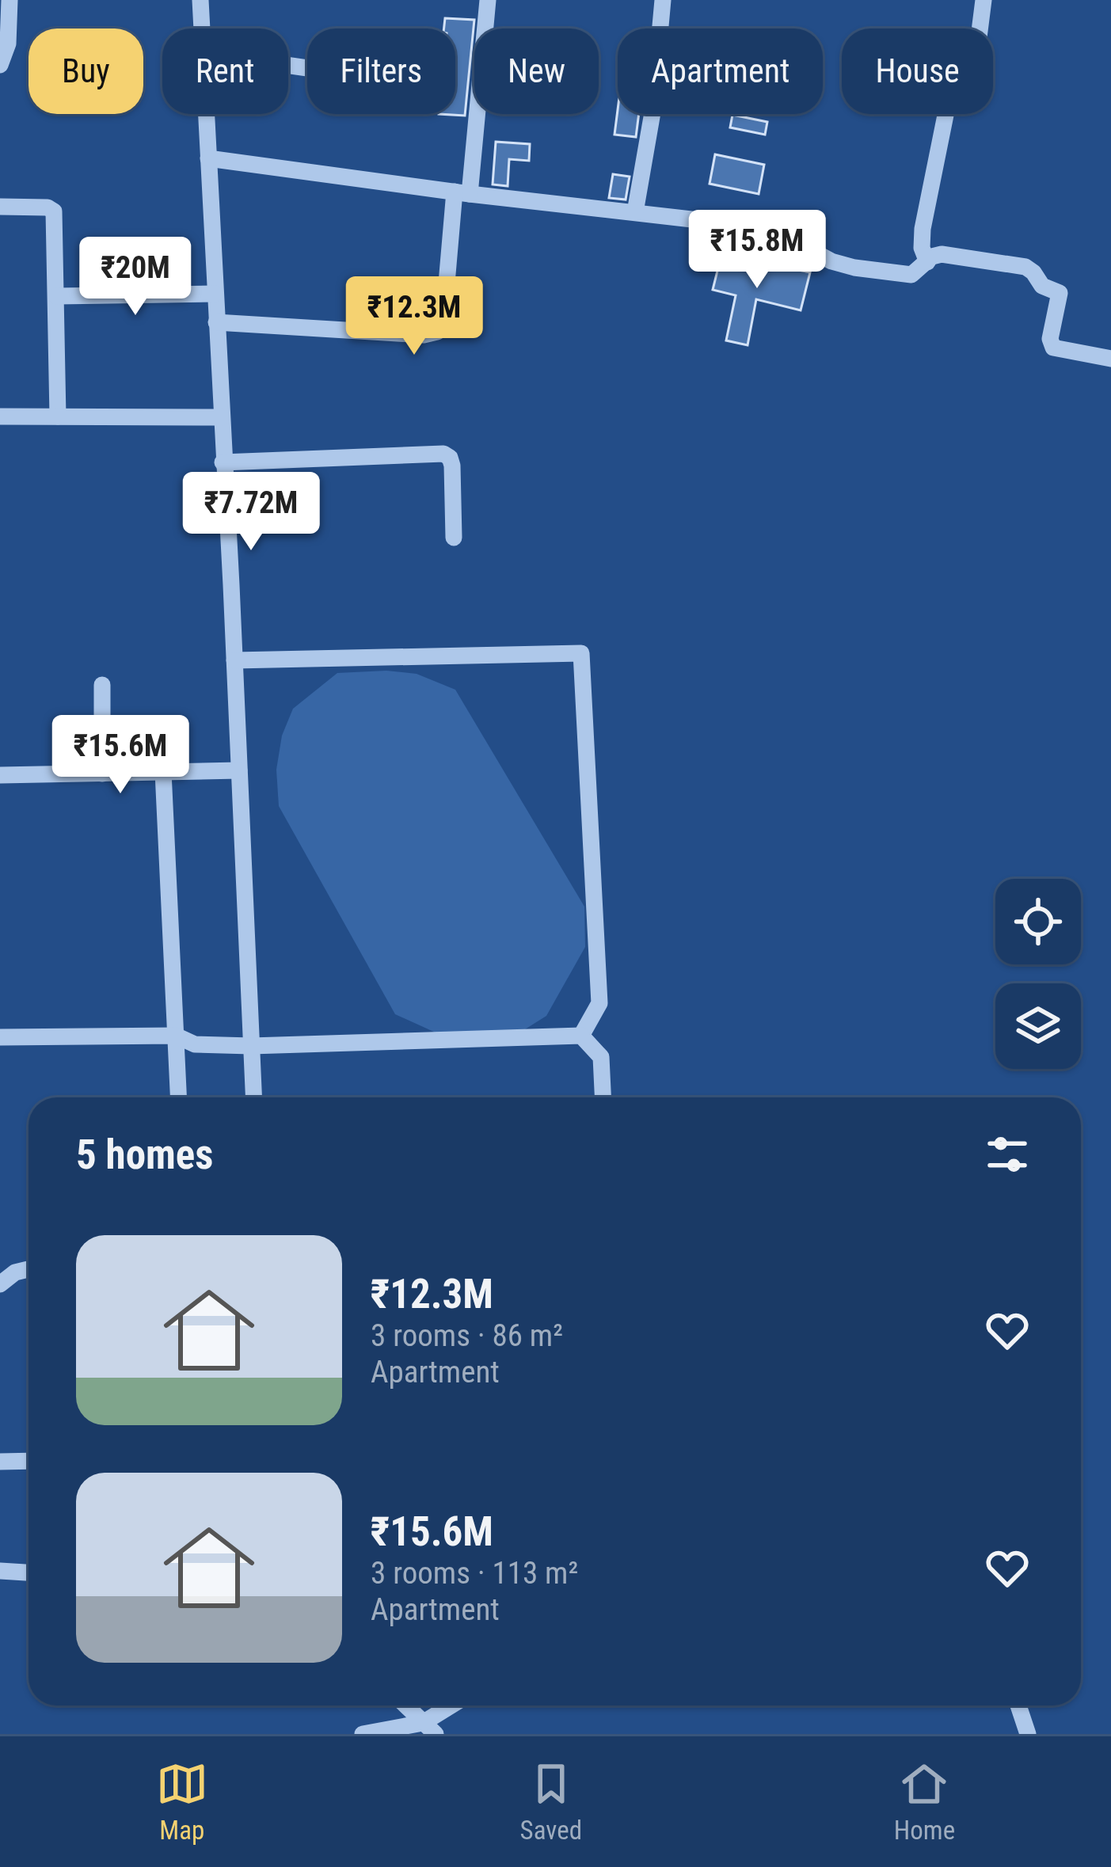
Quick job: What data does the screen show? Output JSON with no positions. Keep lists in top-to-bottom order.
{
  "page": {
    "chip": [
      "Buy",
      "Rent",
      "Filters",
      "New",
      "Apartment",
      "House"
    ],
    "price": [
      "₹15.8M",
      "₹20M",
      "₹12.3M",
      "₹7.72M",
      "₹15.6M"
    ],
    "heading": "5 homes",
    "list": [
      {
        "name": "₹12.3M",
        "note": "3 rooms · 86 m² · Apartment"
      },
      {
        "name": "₹15.6M",
        "note": "3 rooms · 113 m² · Apartment"
      }
    ],
    "tabs": ["Map", "Saved", "Home"]
  }
}
